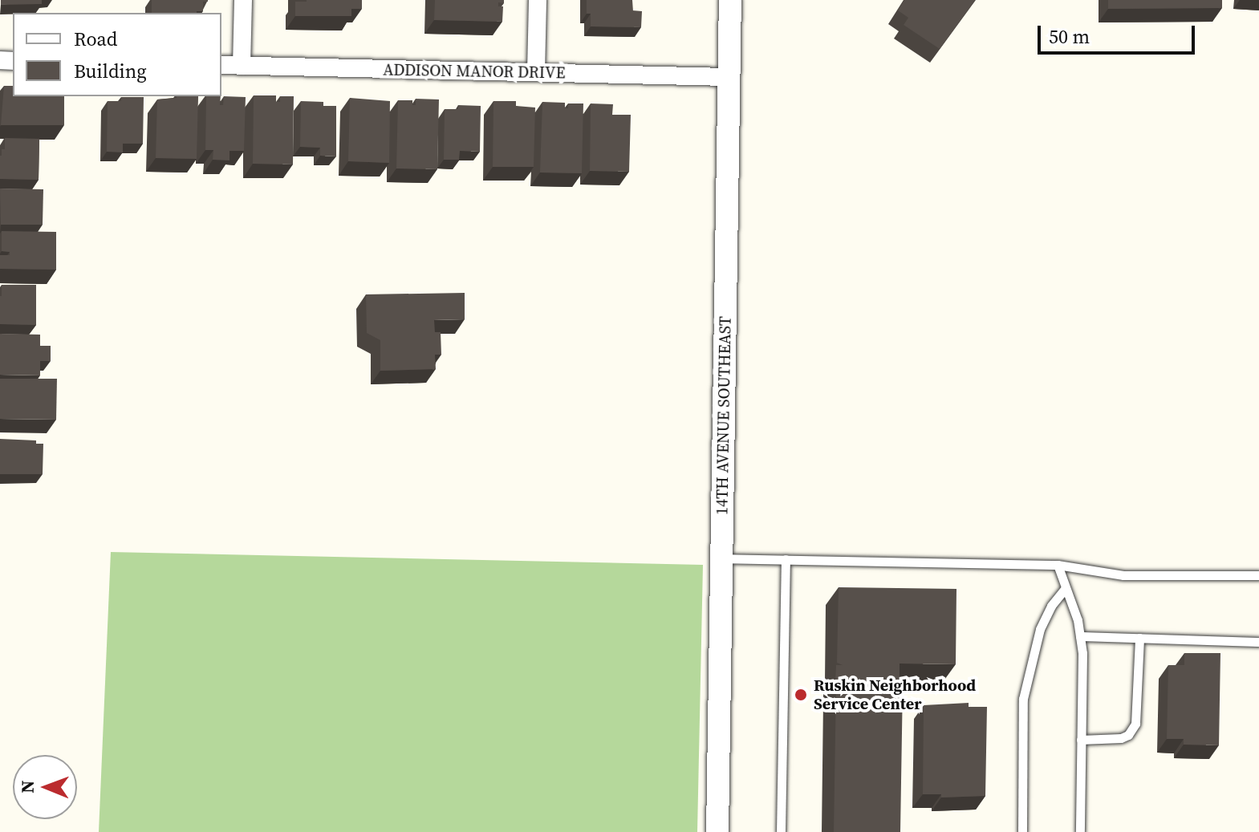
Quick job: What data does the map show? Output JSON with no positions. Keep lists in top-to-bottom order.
{
  "streets": {
    "street": ["ADDISON MANOR DRIVE", "14TH AVENUE SOUTHEAST"]
  },
  "crossings": [
    ["ADDISON MANOR DRIVE", "14TH AVENUE SOUTHEAST"]
  ],
  "places": ["Ruskin Neighborhood Service Center"],
  "legend": ["Road", "Building"],
  "scale_bar": "50 m",
  "north": "left"
}
